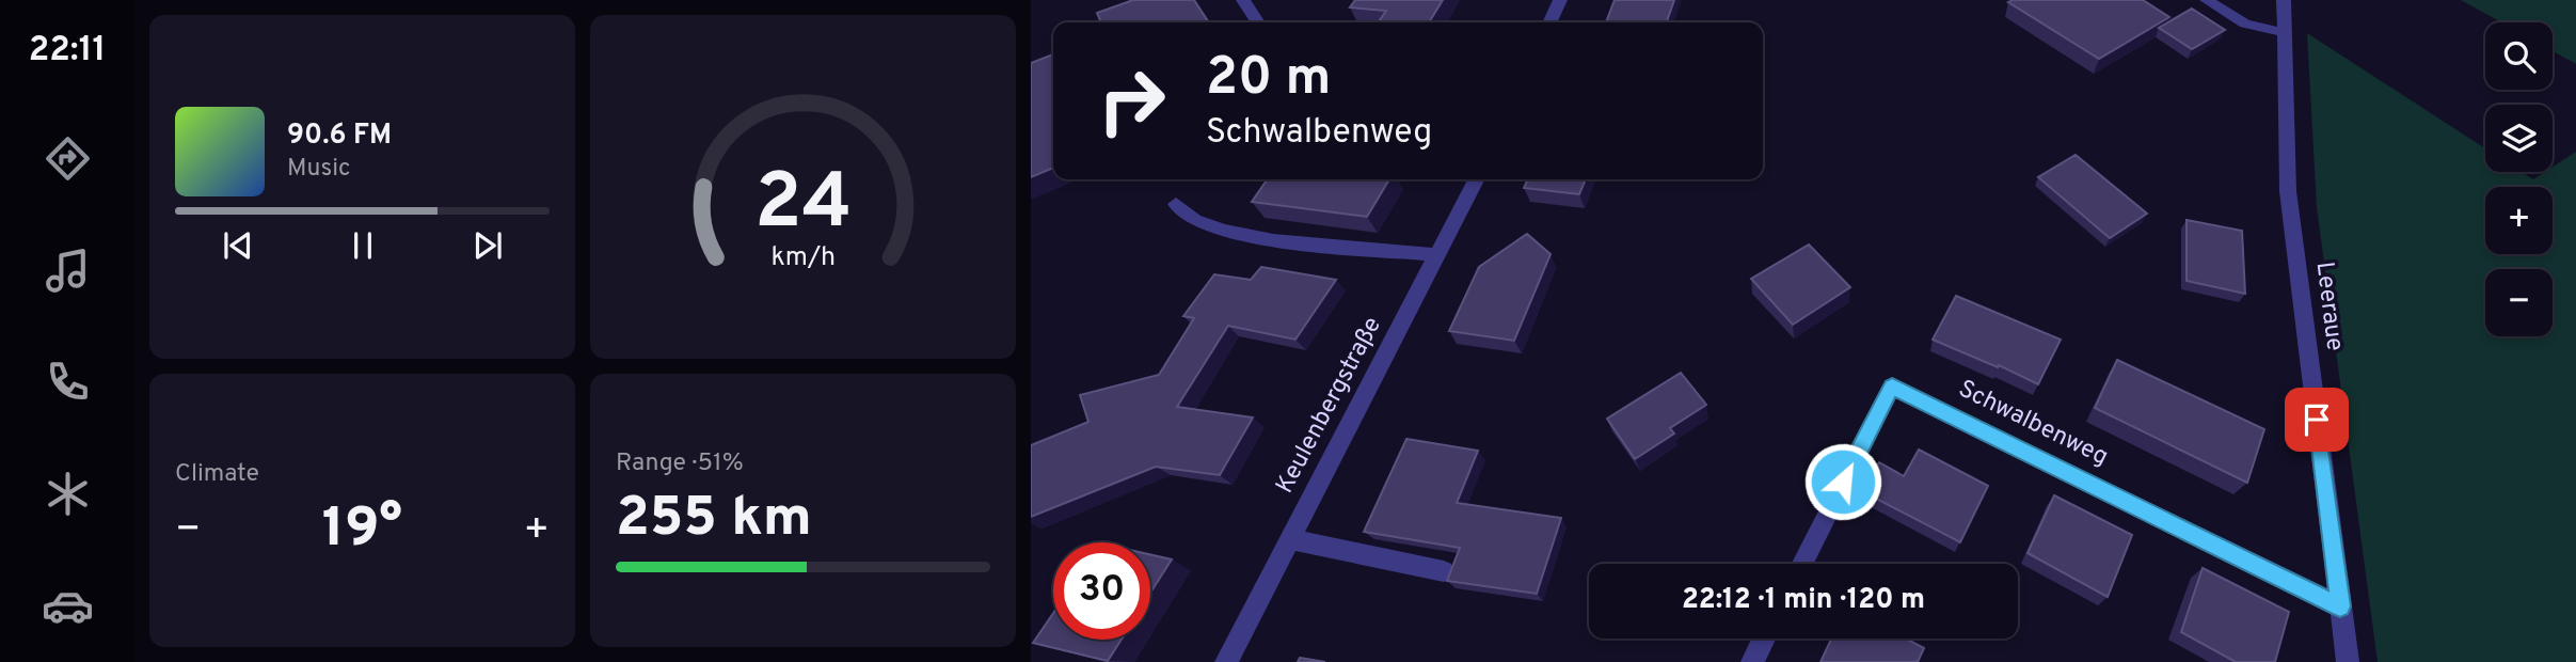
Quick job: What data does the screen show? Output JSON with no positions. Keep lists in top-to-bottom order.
{
  "streets": {
    "street": ["Leeraue", "Keulenbergstraße", "Schwalbenweg"]
  },
  "crossings": [
    ["Leeraue", "Schwalbenweg"]
  ],
  "page": {
    "tabs": "22:11",
    "map_buttons": ["+", "−"],
    "turn": ["20 m", "Schwalbenweg"],
    "song": ["90.6 FM", "Music"],
    "tile": [
      "Climate",
      ["Range · 51%", "255 km"]
    ],
    "heat": ["−", "19°", "+"],
    "limit": "30",
    "trip": "22:12 · 1 min · 120 m",
    "gauge": ["24", "km/h"]
  }
}
